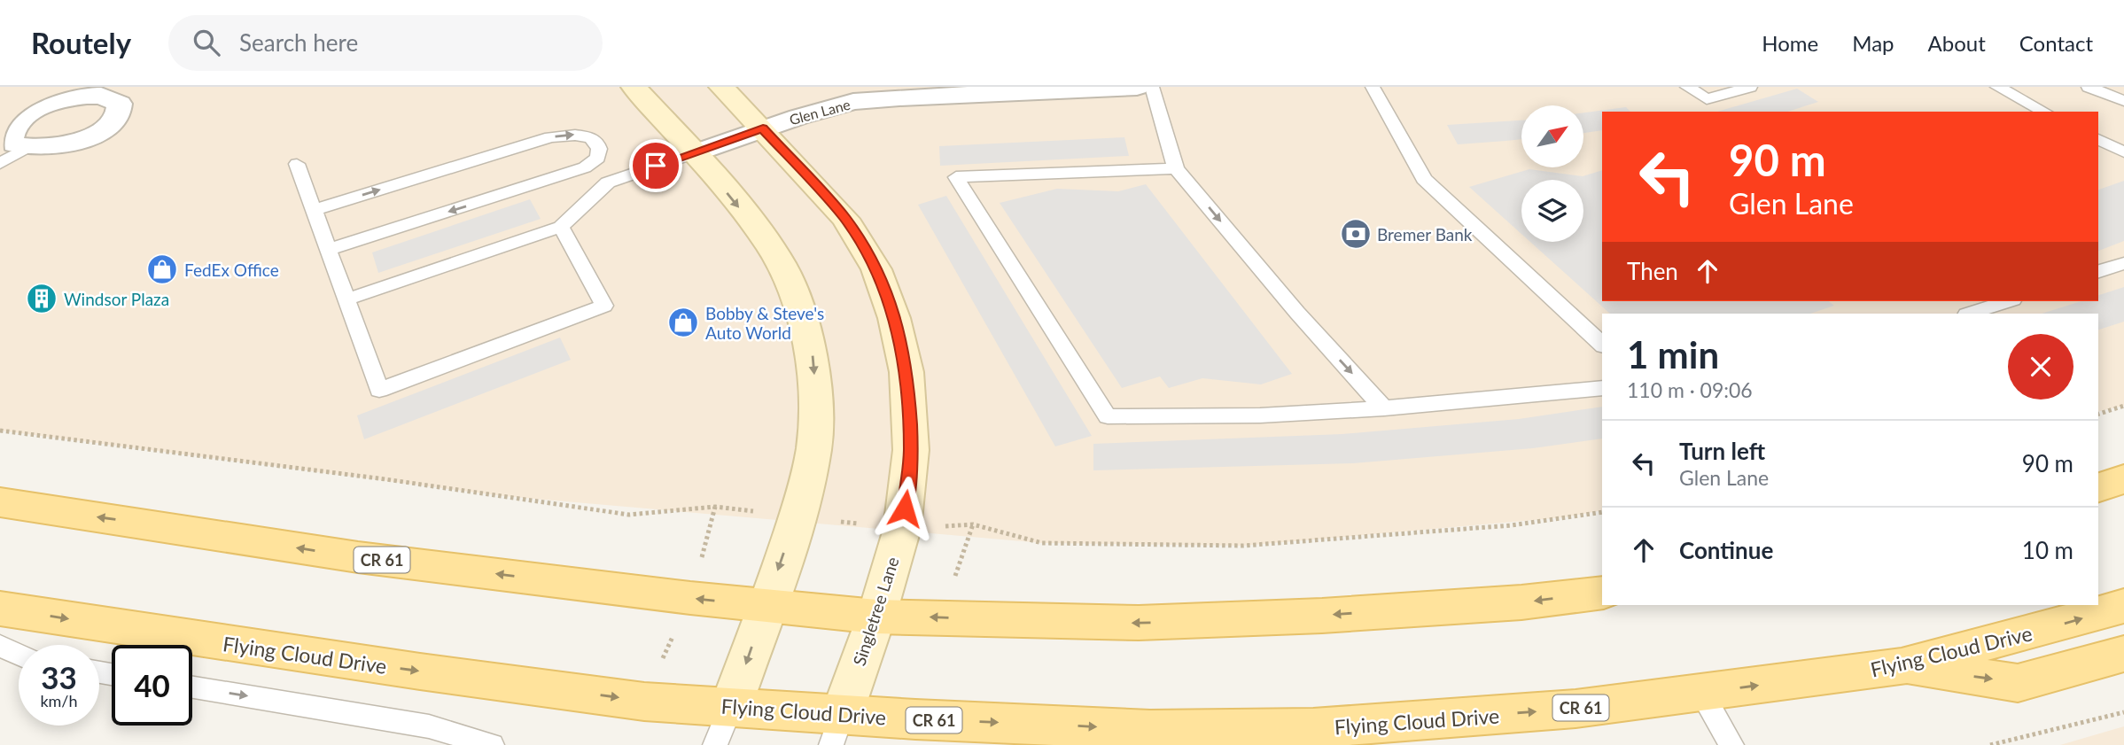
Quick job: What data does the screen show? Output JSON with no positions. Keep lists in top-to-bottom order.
{
  "streets": {
    "main road": ["CR 61", "Flying Cloud Drive"],
    "street": ["Glen Lane", "Singletree Lane"]
  },
  "crossings": [
    ["Glen Lane", "Singletree Lane"],
    ["CR 61", "Singletree Lane"],
    ["Singletree Lane", "Flying Cloud Drive"]
  ],
  "places": {
    "bank": ["Bremer Bank"],
    "shop": ["FedEx Office", "Bobby & Steve's Auto World"],
    "building": ["Windsor Plaza"]
  },
  "north": "top right",
  "page": {
    "header": "Routely",
    "search": "Search here",
    "nav": [
      "Home",
      "Map",
      "About",
      "Contact"
    ],
    "turn": ["90 m", "Glen Lane"],
    "then": "Then",
    "heading": ["1 min", "110 m · 09:06"],
    "list": [
      {
        "name": "Turn left",
        "note": "Glen Lane",
        "value": "90 m"
      },
      {
        "name": "Continue",
        "value": "10 m"
      }
    ],
    "speed": "33 km/h",
    "limit": "40"
  }
}
